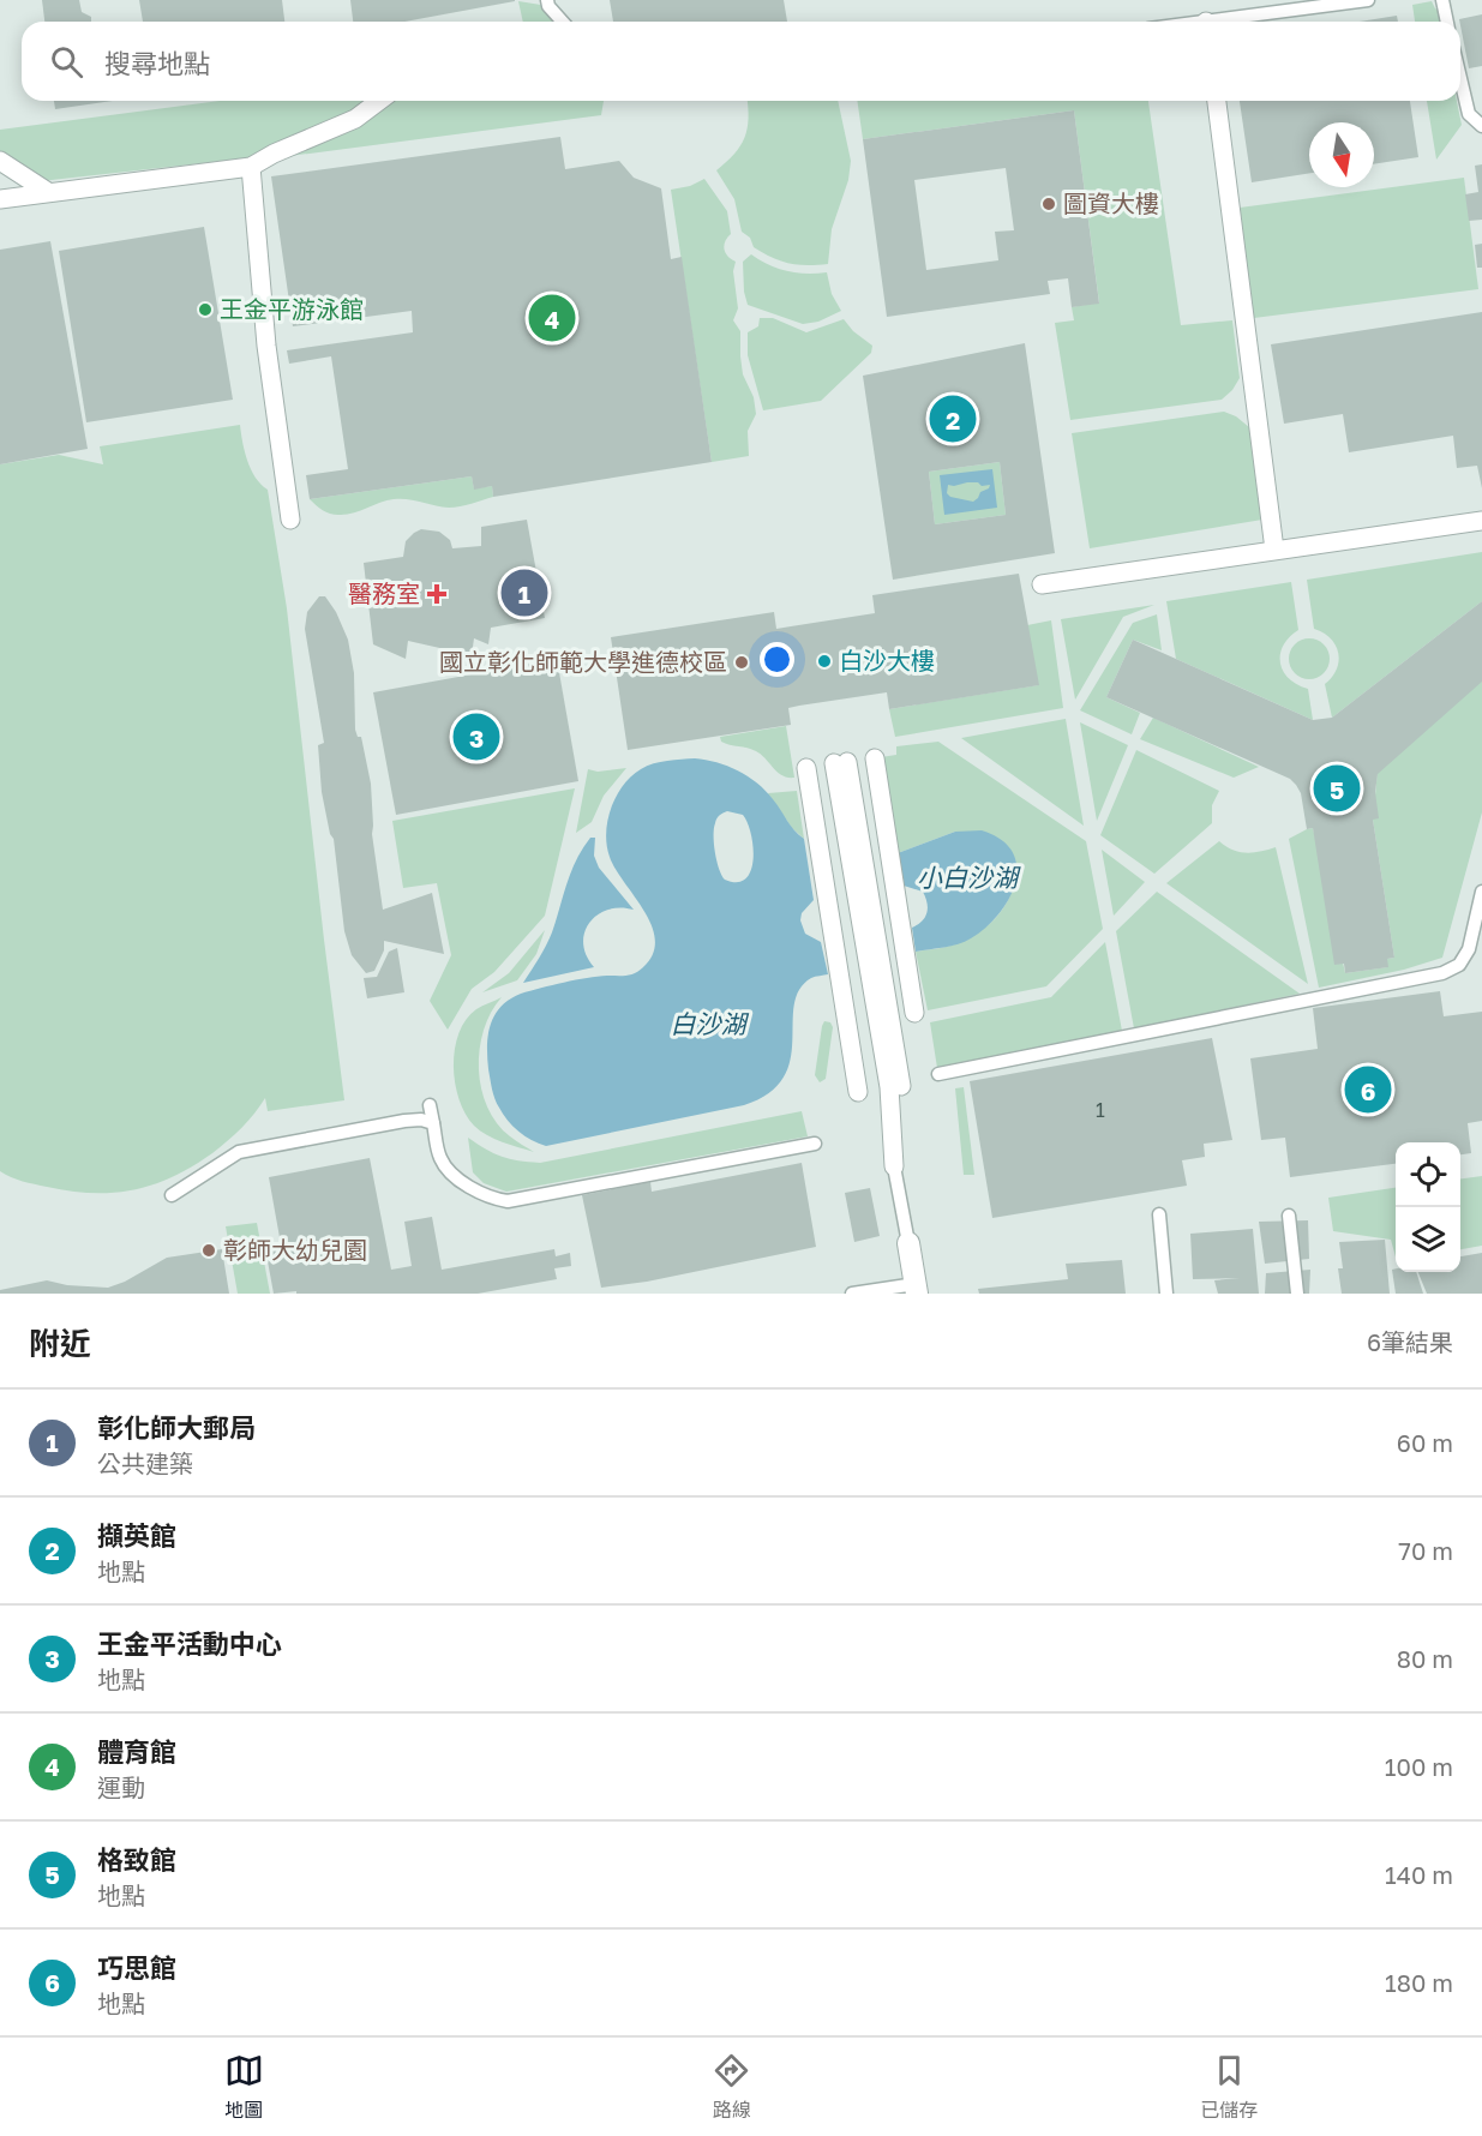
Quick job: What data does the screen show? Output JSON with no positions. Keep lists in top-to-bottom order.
{
  "water": ["小白沙湖", "白沙湖"],
  "places": {
    "other": [
      "圖資大樓",
      "王金平游泳館",
      "白沙大樓",
      "國立彰化師範大學進德校區",
      "彰師大幼兒園"
    ],
    "health": ["醫務室"]
  },
  "house_numbers": ["1"],
  "north": "bottom",
  "page": {
    "search": "搜尋地點",
    "pins": [
      "4",
      "2",
      "1",
      "3",
      "5",
      "6"
    ],
    "heading": ["附近", "6筆結果"],
    "list": [
      {
        "mark": "1",
        "name": "彰化師大郵局",
        "note": "公共建築",
        "value": "60 m"
      },
      {
        "mark": "2",
        "name": "擷英館",
        "note": "地點",
        "value": "70 m"
      },
      {
        "mark": "3",
        "name": "王金平活動中心",
        "note": "地點",
        "value": "80 m"
      },
      {
        "mark": "4",
        "name": "體育館",
        "note": "運動",
        "value": "100 m"
      },
      {
        "mark": "5",
        "name": "格致館",
        "note": "地點",
        "value": "140 m"
      },
      {
        "mark": "6",
        "name": "巧思館",
        "note": "地點",
        "value": "180 m"
      }
    ],
    "nav": ["地圖", "路線", "已儲存"]
  }
}
